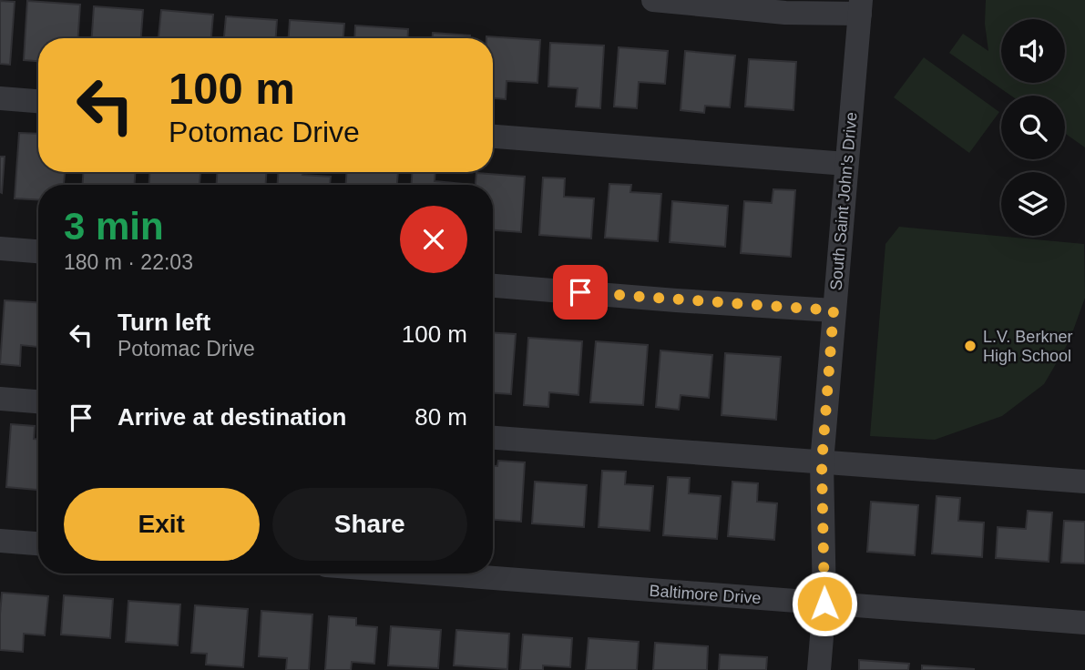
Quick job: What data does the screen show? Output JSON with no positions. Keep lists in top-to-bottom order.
{
  "streets": {
    "street": ["South Saint John's Drive", "Baltimore Drive"]
  },
  "crossings": [
    ["South Saint John's Drive", "Baltimore Drive"]
  ],
  "places": ["L.V. Berkner High School"],
  "page": {
    "turn": ["100 m", "Potomac Drive"],
    "heading": ["3 min", "180 m · 22:03"],
    "list": [
      {
        "name": "Turn left",
        "note": "Potomac Drive",
        "value": "100 m"
      },
      {
        "name": "Arrive at destination",
        "value": "80 m"
      }
    ],
    "buttons": ["Exit", "Share"]
  }
}
